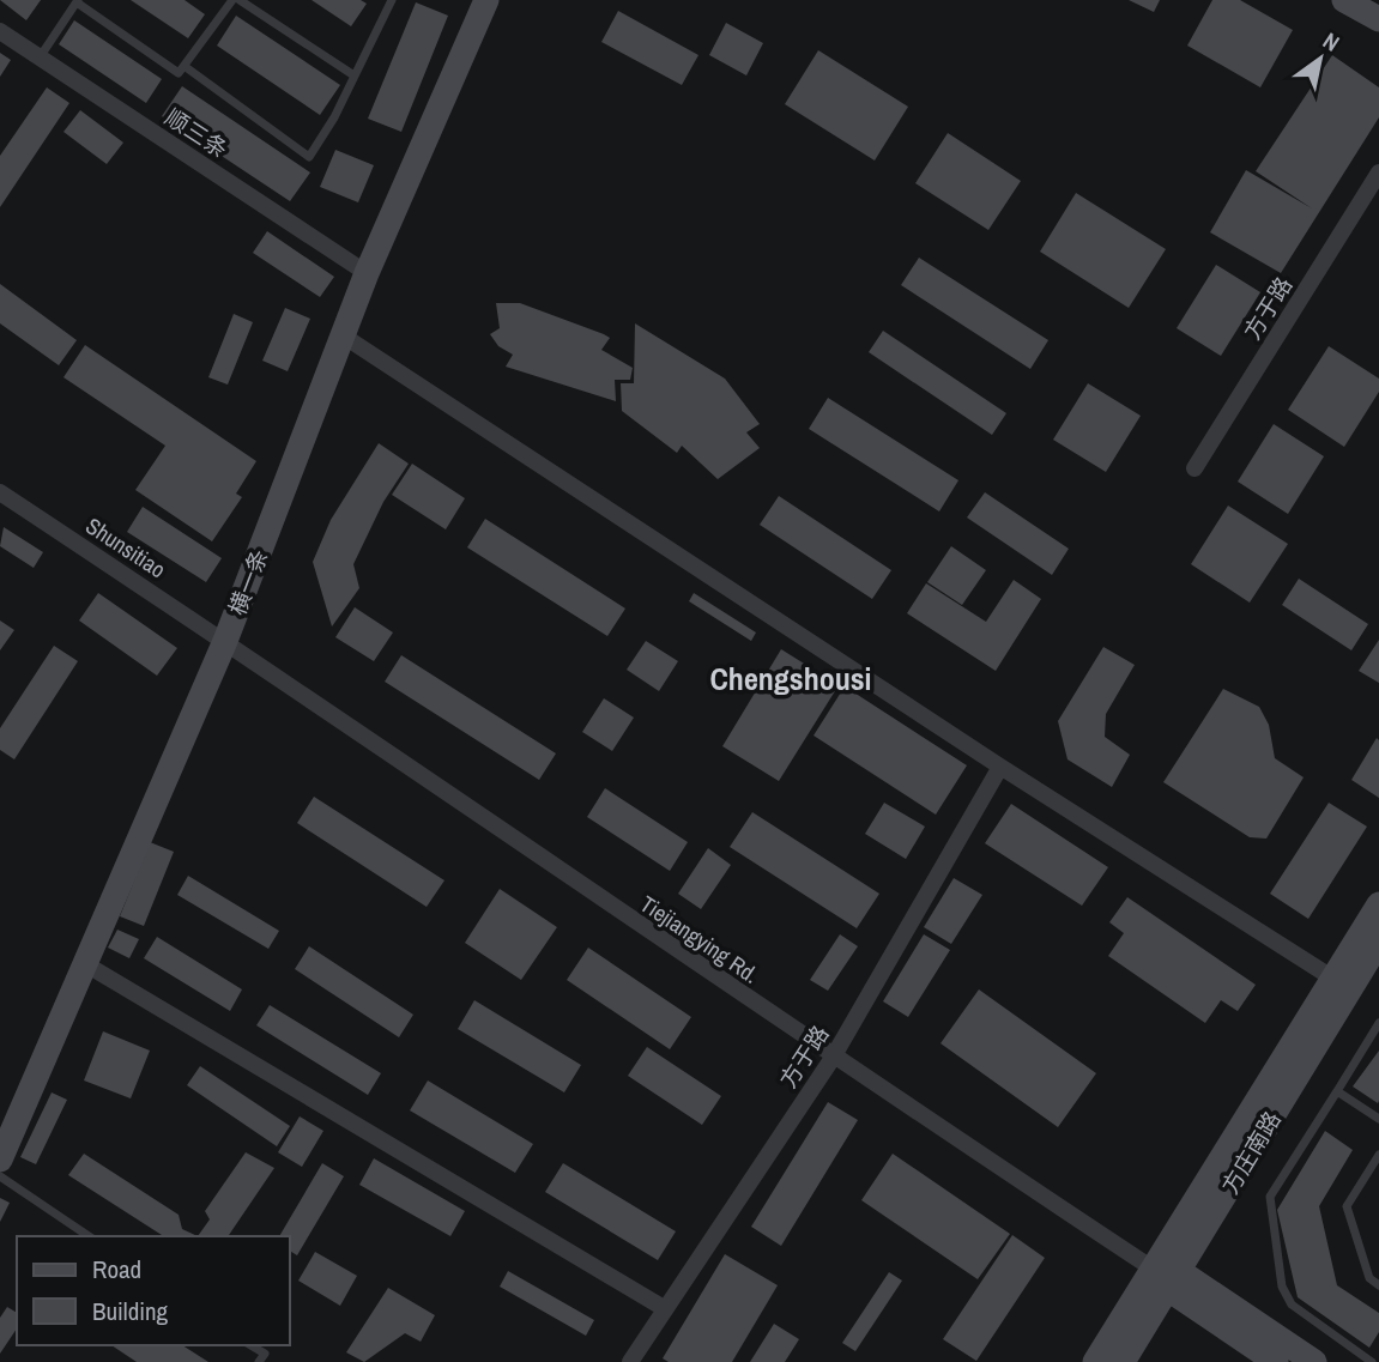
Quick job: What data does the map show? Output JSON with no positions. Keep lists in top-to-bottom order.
{
  "streets": {
    "street": [
      "顺三条",
      "方于路",
      "Shunsitiao",
      "横一条",
      "Tiejiangying Rd.",
      "方庄南路"
    ]
  },
  "crossings": [
    ["顺三条", "横一条"],
    ["方于路", "Tiejiangying Rd."],
    ["Shunsitiao", "横一条"],
    ["Shunsitiao", "Tiejiangying Rd."],
    ["横一条", "Tiejiangying Rd."],
    ["Tiejiangying Rd.", "方庄南路"]
  ],
  "districts": ["Chengshousi"],
  "legend": ["Road", "Building"],
  "north": "top right"
}
